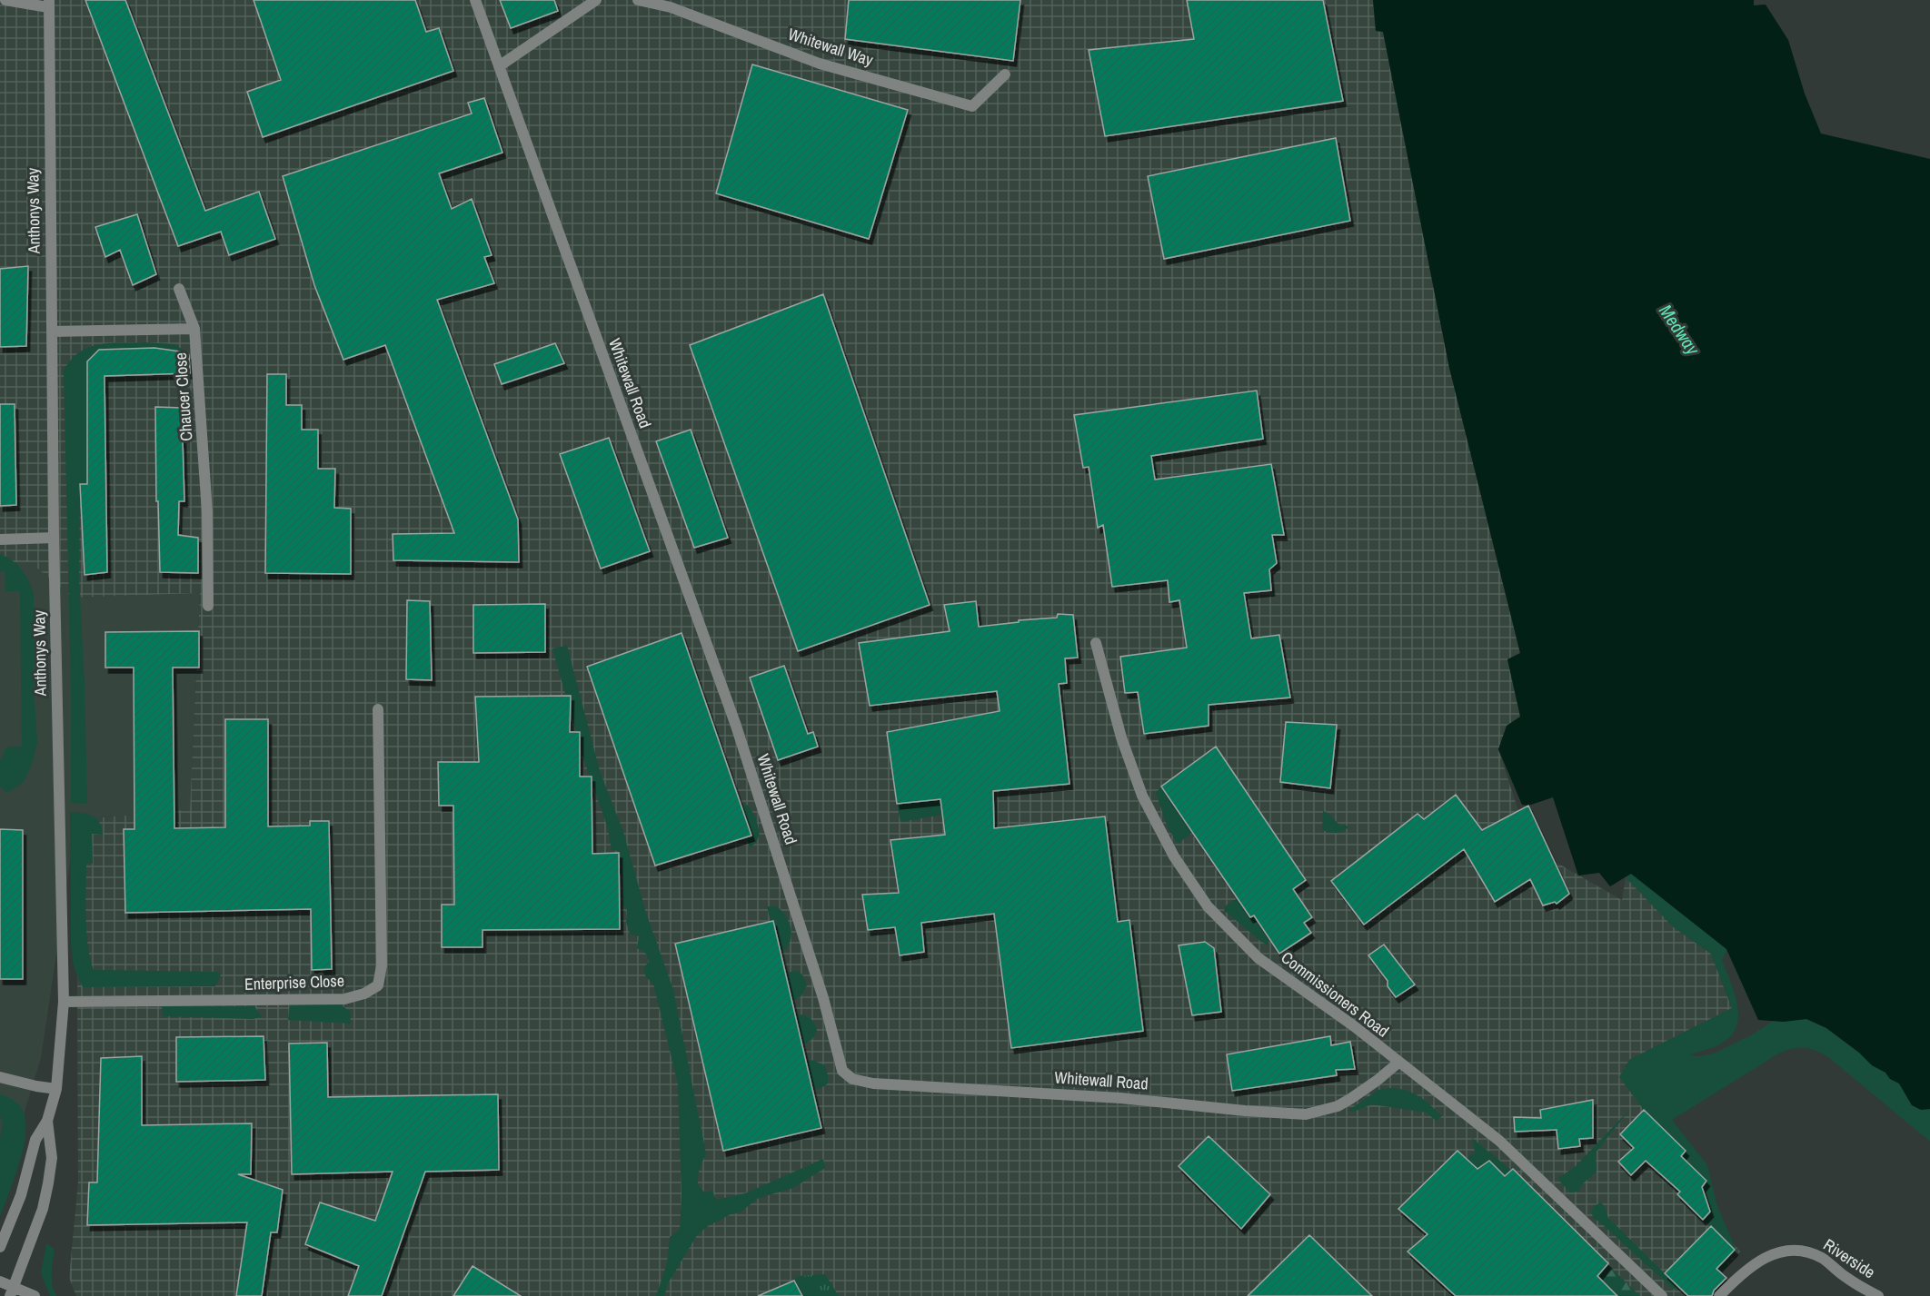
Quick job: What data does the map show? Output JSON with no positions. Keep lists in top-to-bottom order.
{
  "streets": {
    "street": [
      "Whitewall Way",
      "Anthonys Way",
      "Whitewall Road",
      "Chaucer Close",
      "Enterprise Close",
      "Commissioners Road",
      "Riverside"
    ]
  },
  "crossings": [
    ["Anthonys Way", "Chaucer Close"],
    ["Anthonys Way", "Enterprise Close"],
    ["Whitewall Road", "Commissioners Road"]
  ],
  "water": ["Medway"]
}
